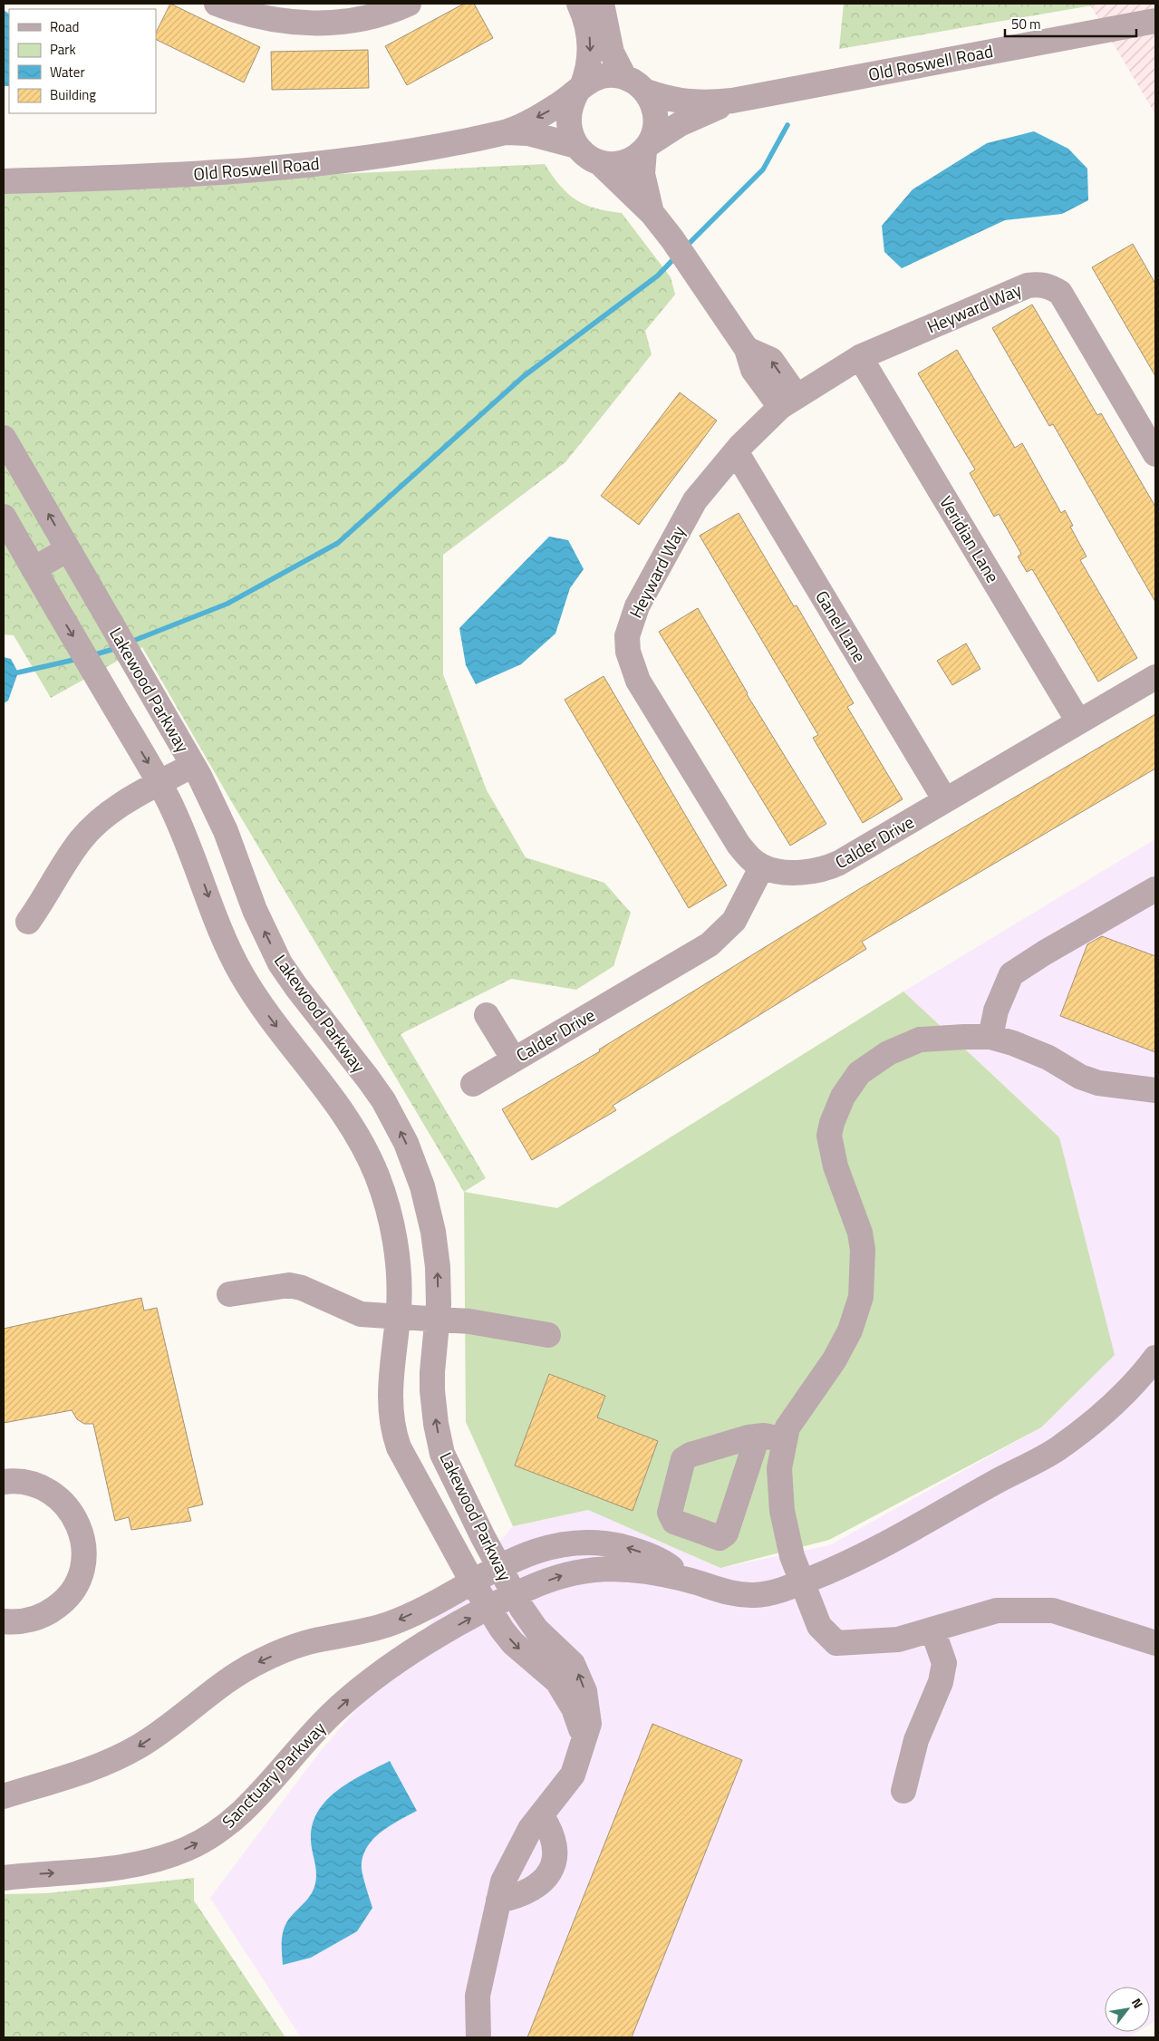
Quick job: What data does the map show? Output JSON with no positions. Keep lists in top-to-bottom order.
{
  "streets": {
    "street": [
      "Old Roswell Road",
      "Heyward Way",
      "Veridian Lane",
      "Ganel Lane",
      "Lakewood Parkway",
      "Calder Drive",
      "Sanctuary Parkway"
    ]
  },
  "crossings": [
    ["Heyward Way", "Veridian Lane"],
    ["Heyward Way", "Ganel Lane"],
    ["Heyward Way", "Calder Drive"],
    ["Veridian Lane", "Calder Drive"],
    ["Ganel Lane", "Calder Drive"],
    ["Lakewood Parkway", "Sanctuary Parkway"]
  ],
  "legend": [
    "Road",
    "Park",
    "Water",
    "Building"
  ],
  "scale_bar": "50 m",
  "north": "top right"
}
